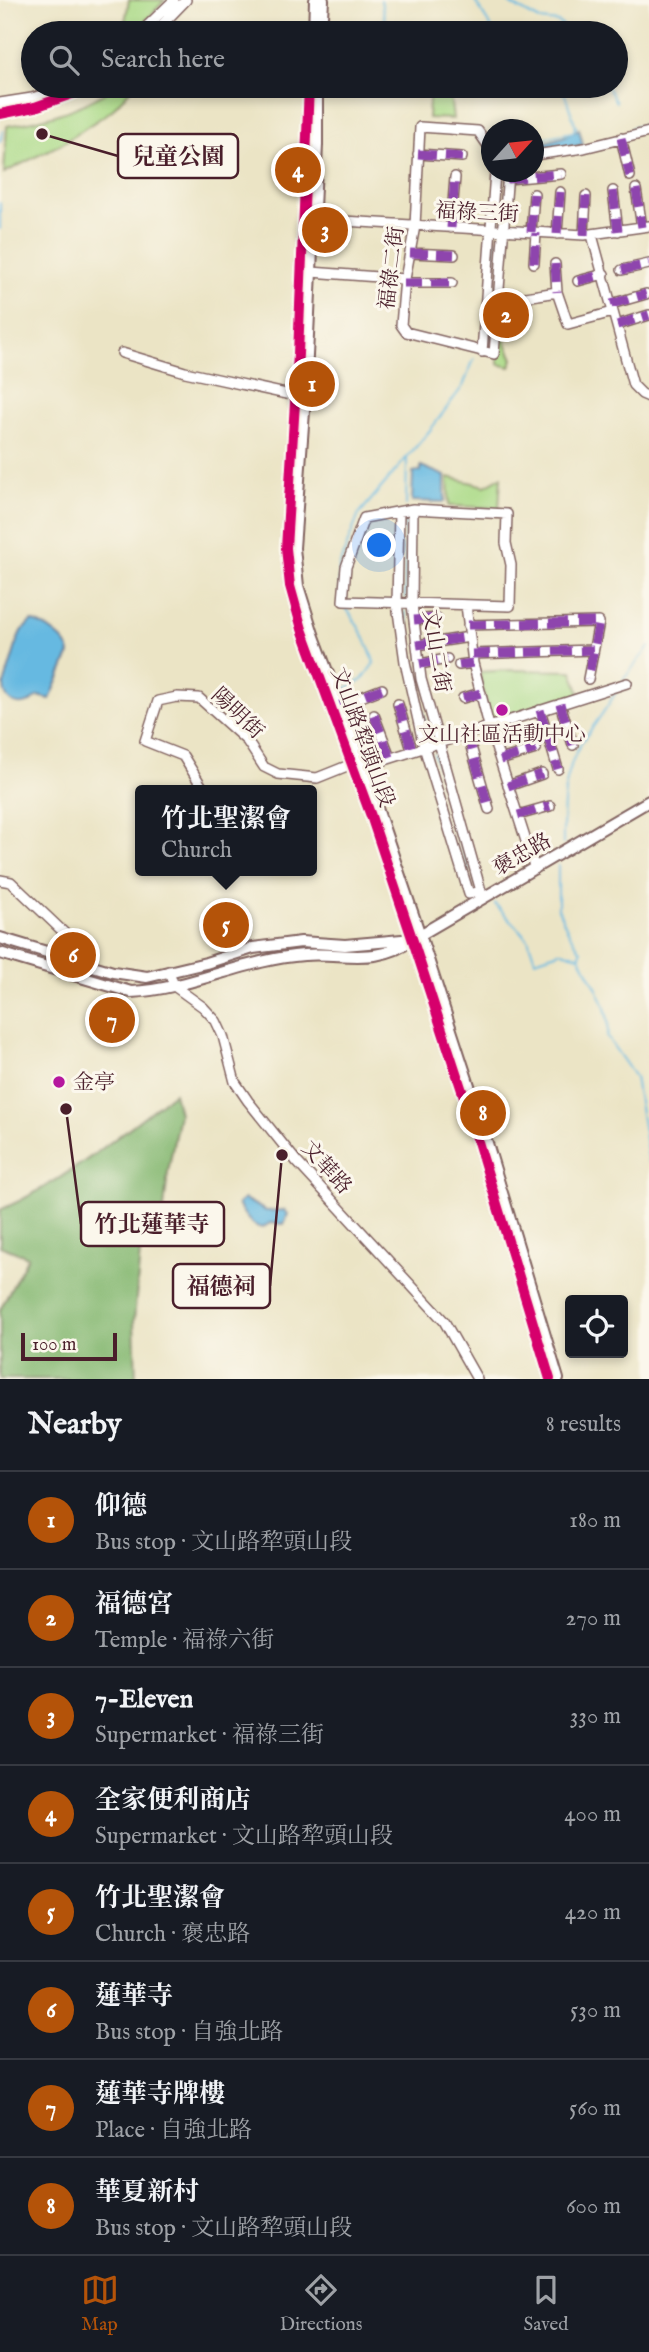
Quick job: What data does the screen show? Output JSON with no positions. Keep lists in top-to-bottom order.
{
  "streets": {
    "main road": ["文山路犂頭山段", "褒忠路"],
    "street": [
      "福祿三街",
      "福祿二街",
      "文山二街",
      "陽明街",
      "文華路"
    ]
  },
  "crossings": [
    ["福祿三街", "福祿二街"],
    ["福祿三街", "文山路犂頭山段"],
    ["陽明街", "文山路犂頭山段"],
    ["文山路犂頭山段", "褒忠路"],
    ["褒忠路", "文華路"]
  ],
  "places": [
    "兒童公園",
    "文山社區活動中心",
    "金亭",
    "竹北蓮華寺",
    "福德祠"
  ],
  "scale_bar": "100 m",
  "north": "top right",
  "page": {
    "search": "Search here",
    "pins": [
      "4",
      "3",
      "2",
      "1",
      "5",
      "6",
      "7",
      "8"
    ],
    "popup": ["竹北聖潔會", "Church"],
    "scale": "100 m",
    "heading": ["Nearby", "8 results"],
    "list": [
      {
        "mark": "1",
        "name": "仰德",
        "note": "Bus stop · 文山路犂頭山段",
        "value": "180 m"
      },
      {
        "mark": "2",
        "name": "福德宮",
        "note": "Temple · 福祿六街",
        "value": "270 m"
      },
      {
        "mark": "3",
        "name": "7-Eleven",
        "note": "Supermarket · 福祿三街",
        "value": "330 m"
      },
      {
        "mark": "4",
        "name": "全家便利商店",
        "note": "Supermarket · 文山路犂頭山段",
        "value": "400 m"
      },
      {
        "mark": "5",
        "name": "竹北聖潔會",
        "note": "Church · 褒忠路",
        "value": "420 m"
      },
      {
        "mark": "6",
        "name": "蓮華寺",
        "note": "Bus stop · 自強北路",
        "value": "530 m"
      },
      {
        "mark": "7",
        "name": "蓮華寺牌樓",
        "note": "Place · 自強北路",
        "value": "560 m"
      },
      {
        "mark": "8",
        "name": "華夏新村",
        "note": "Bus stop · 文山路犂頭山段",
        "value": "600 m"
      }
    ],
    "nav": ["Map", "Directions", "Saved"]
  }
}
